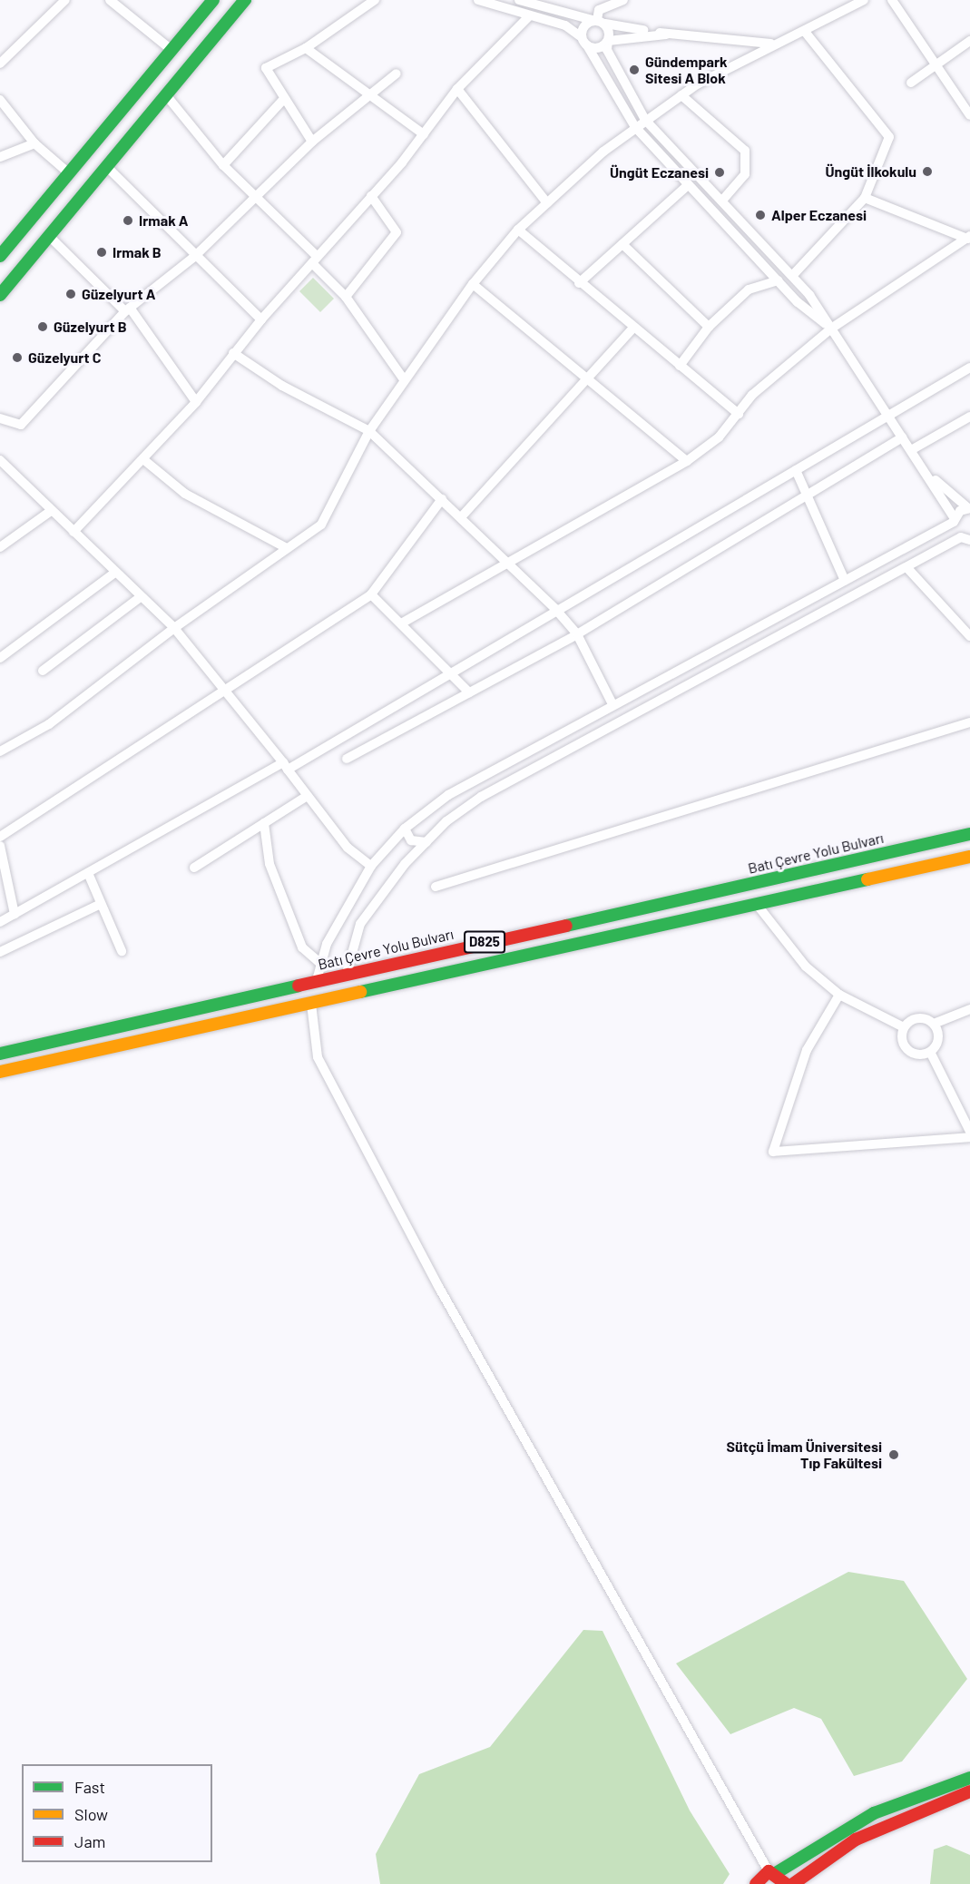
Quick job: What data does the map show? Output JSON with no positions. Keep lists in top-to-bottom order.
{
  "streets": {
    "main road": ["Batı Çevre Yolu Bulvarı", "D825"]
  },
  "places": [
    "Gündempark Sitesi A Blok",
    "Üngüt İlkokulu",
    "Üngüt Eczanesi",
    "Alper Eczanesi",
    "Irmak A",
    "Irmak B",
    "Güzelyurt A",
    "Güzelyurt B",
    "Güzelyurt C",
    "Sütçü İmam Üniversitesi Tıp Fakültesi"
  ],
  "legend": ["Fast", "Slow", "Jam"]
}
